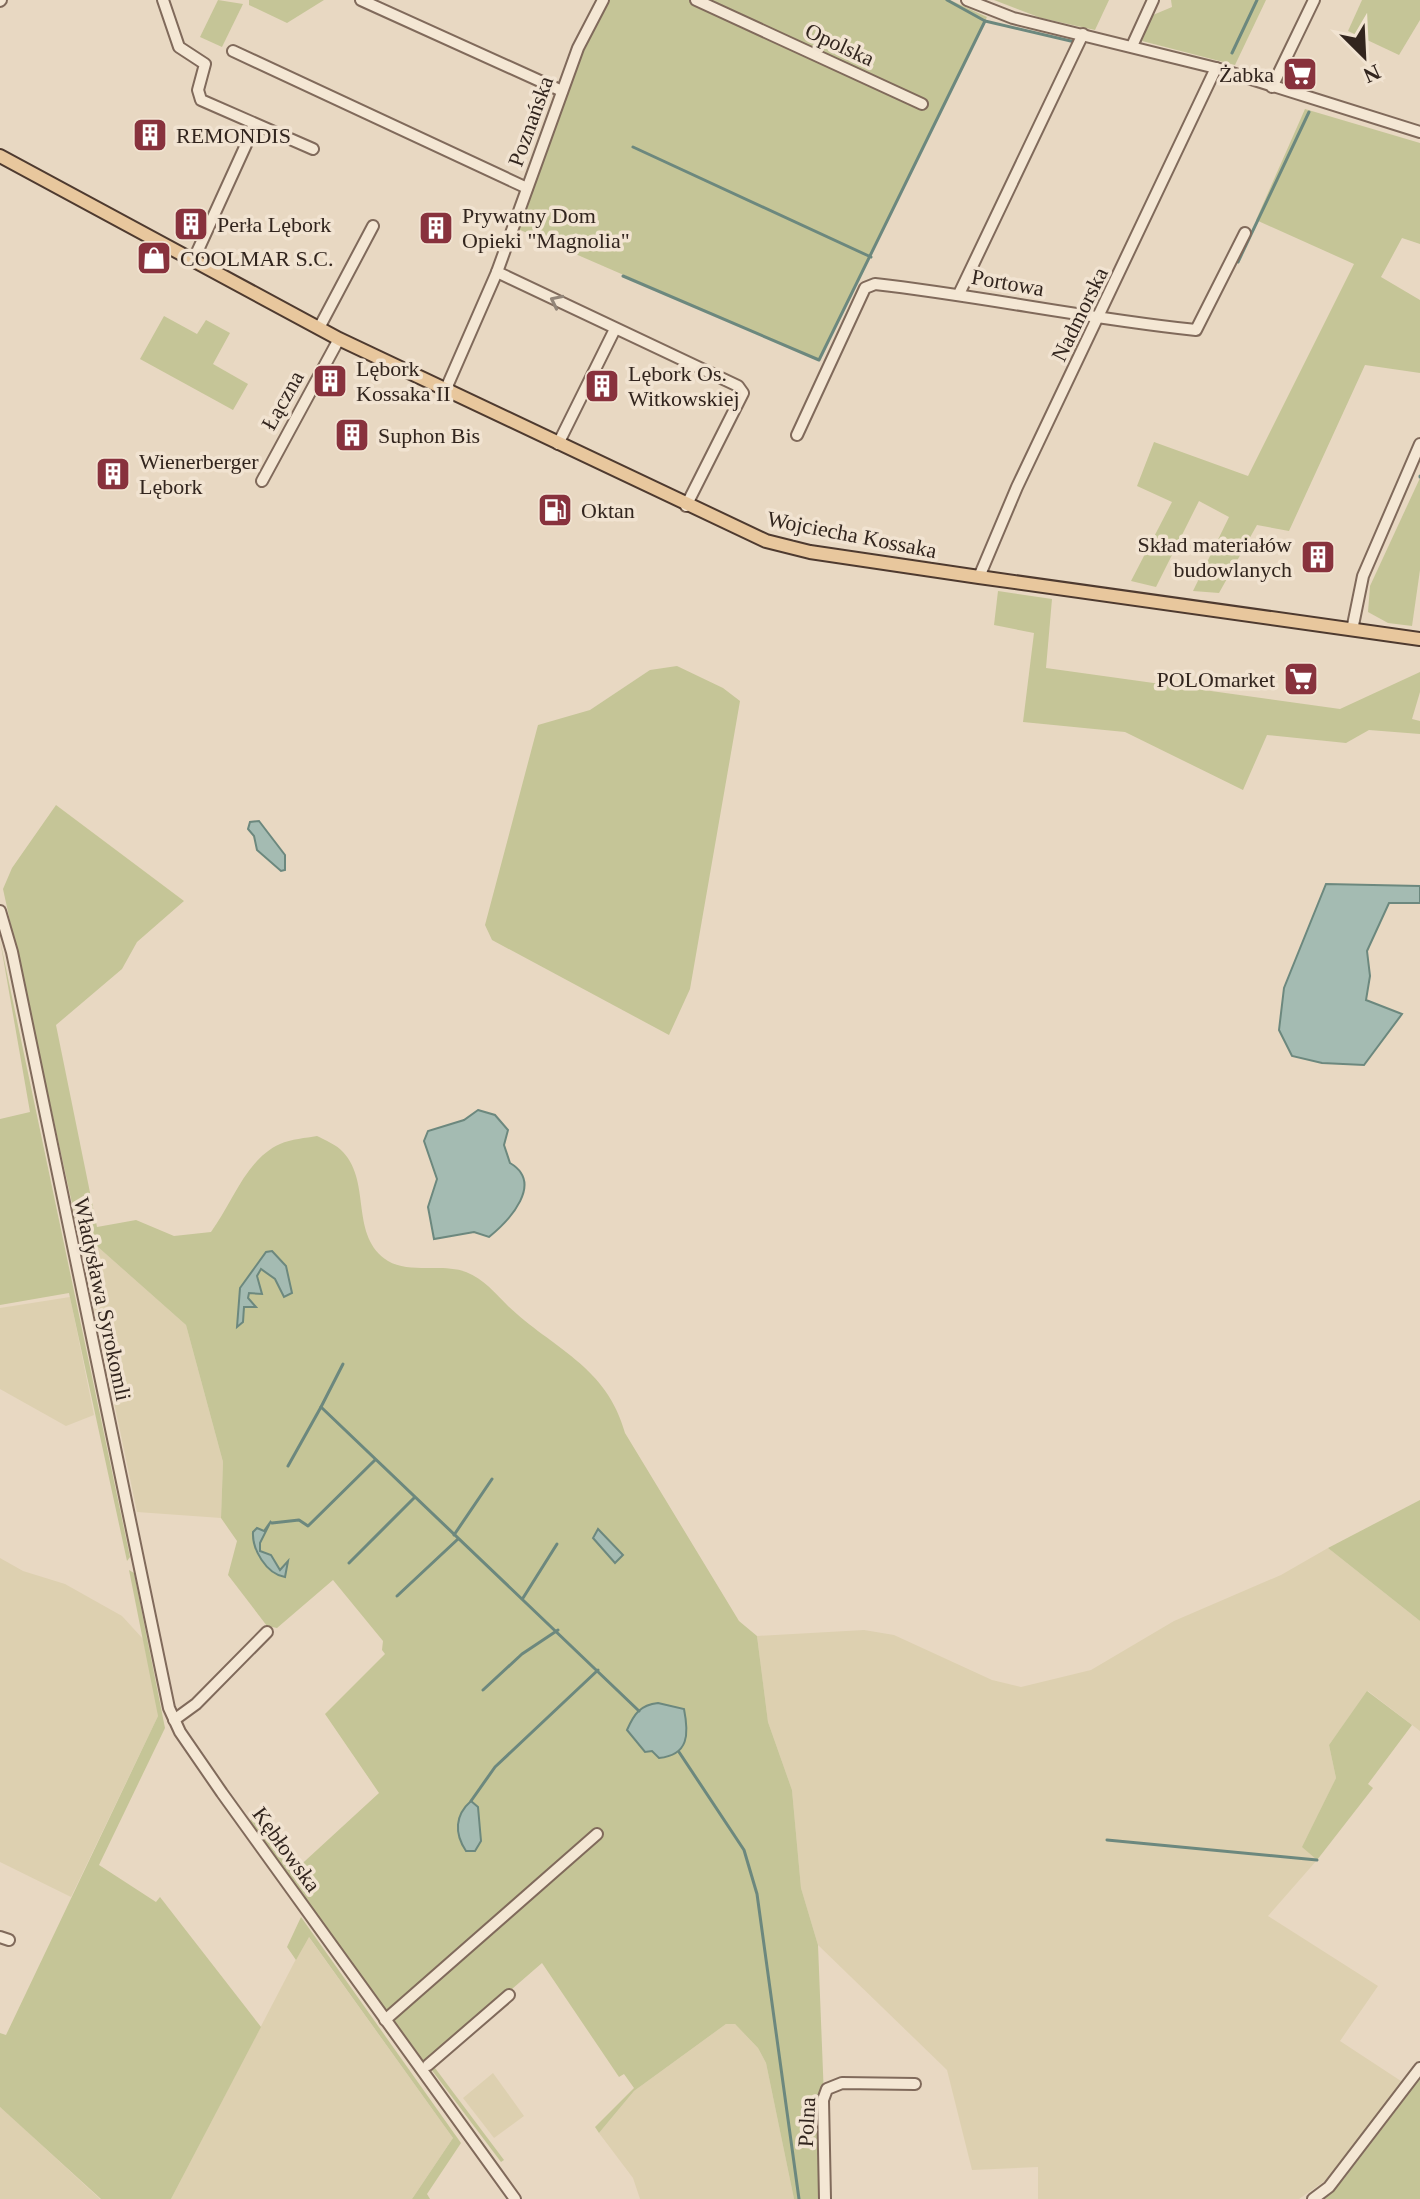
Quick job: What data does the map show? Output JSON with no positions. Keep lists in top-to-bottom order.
{
  "streets": {
    "main road": ["Wojciecha Kossaka"],
    "street": [
      "Opolska",
      "Poznańska",
      "Portowa",
      "Nadmorska",
      "Łączna",
      "Władysława Syrokomli",
      "Kębłowska",
      "Polna"
    ]
  },
  "crossings": [
    ["Poznańska", "Wojciecha Kossaka"],
    ["Portowa", "Nadmorska"],
    ["Nadmorska", "Wojciecha Kossaka"],
    ["Łączna", "Wojciecha Kossaka"],
    ["Władysława Syrokomli", "Kębłowska"]
  ],
  "places": {
    "supermarket": ["Żabka", "POLOmarket"],
    "building": [
      "REMONDIS",
      "Perła Lębork",
      "Prywatny Dom Opieki \"Magnolia\"",
      "Lębork Kossaka II",
      "Lębork Os. Witkowskiej",
      "Suphon Bis",
      "Wienerberger Lębork",
      "Skład materiałów budowlanych"
    ],
    "shop": ["COOLMAR S.C."],
    "fuel station": ["Oktan"]
  },
  "north": "bottom right"
}
